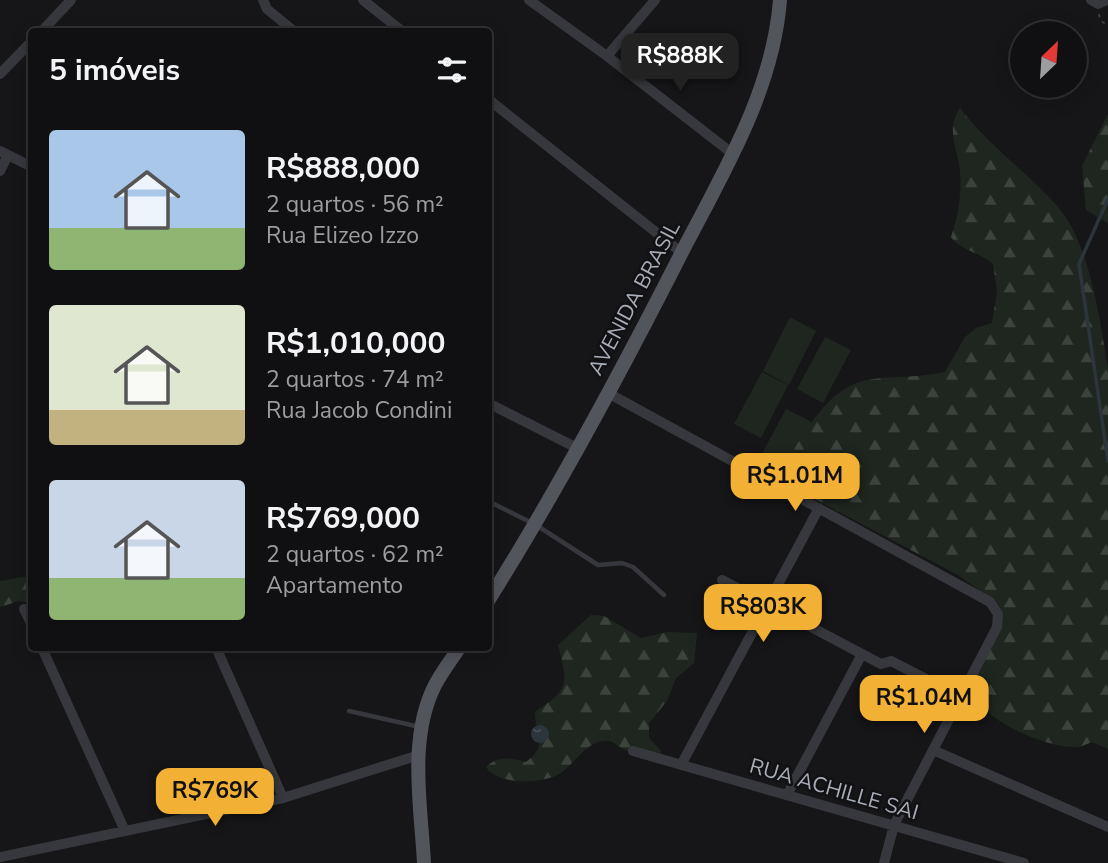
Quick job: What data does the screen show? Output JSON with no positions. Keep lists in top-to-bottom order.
{
  "streets": {
    "main road": ["AVENIDA BRASIL"],
    "street": ["RUA ACHILLE SAI"]
  },
  "north": "top right",
  "page": {
    "heading": "5 imóveis",
    "price": [
      "R$888K",
      "R$1.01M",
      "R$803K",
      "R$1.04M",
      "R$769K"
    ],
    "list": [
      {
        "name": "R$888,000",
        "note": "2 quartos · 56 m² · Rua Elizeo Izzo"
      },
      {
        "name": "R$1,010,000",
        "note": "2 quartos · 74 m² · Rua Jacob Condini"
      },
      {
        "name": "R$769,000",
        "note": "2 quartos · 62 m² · Apartamento"
      }
    ]
  }
}
